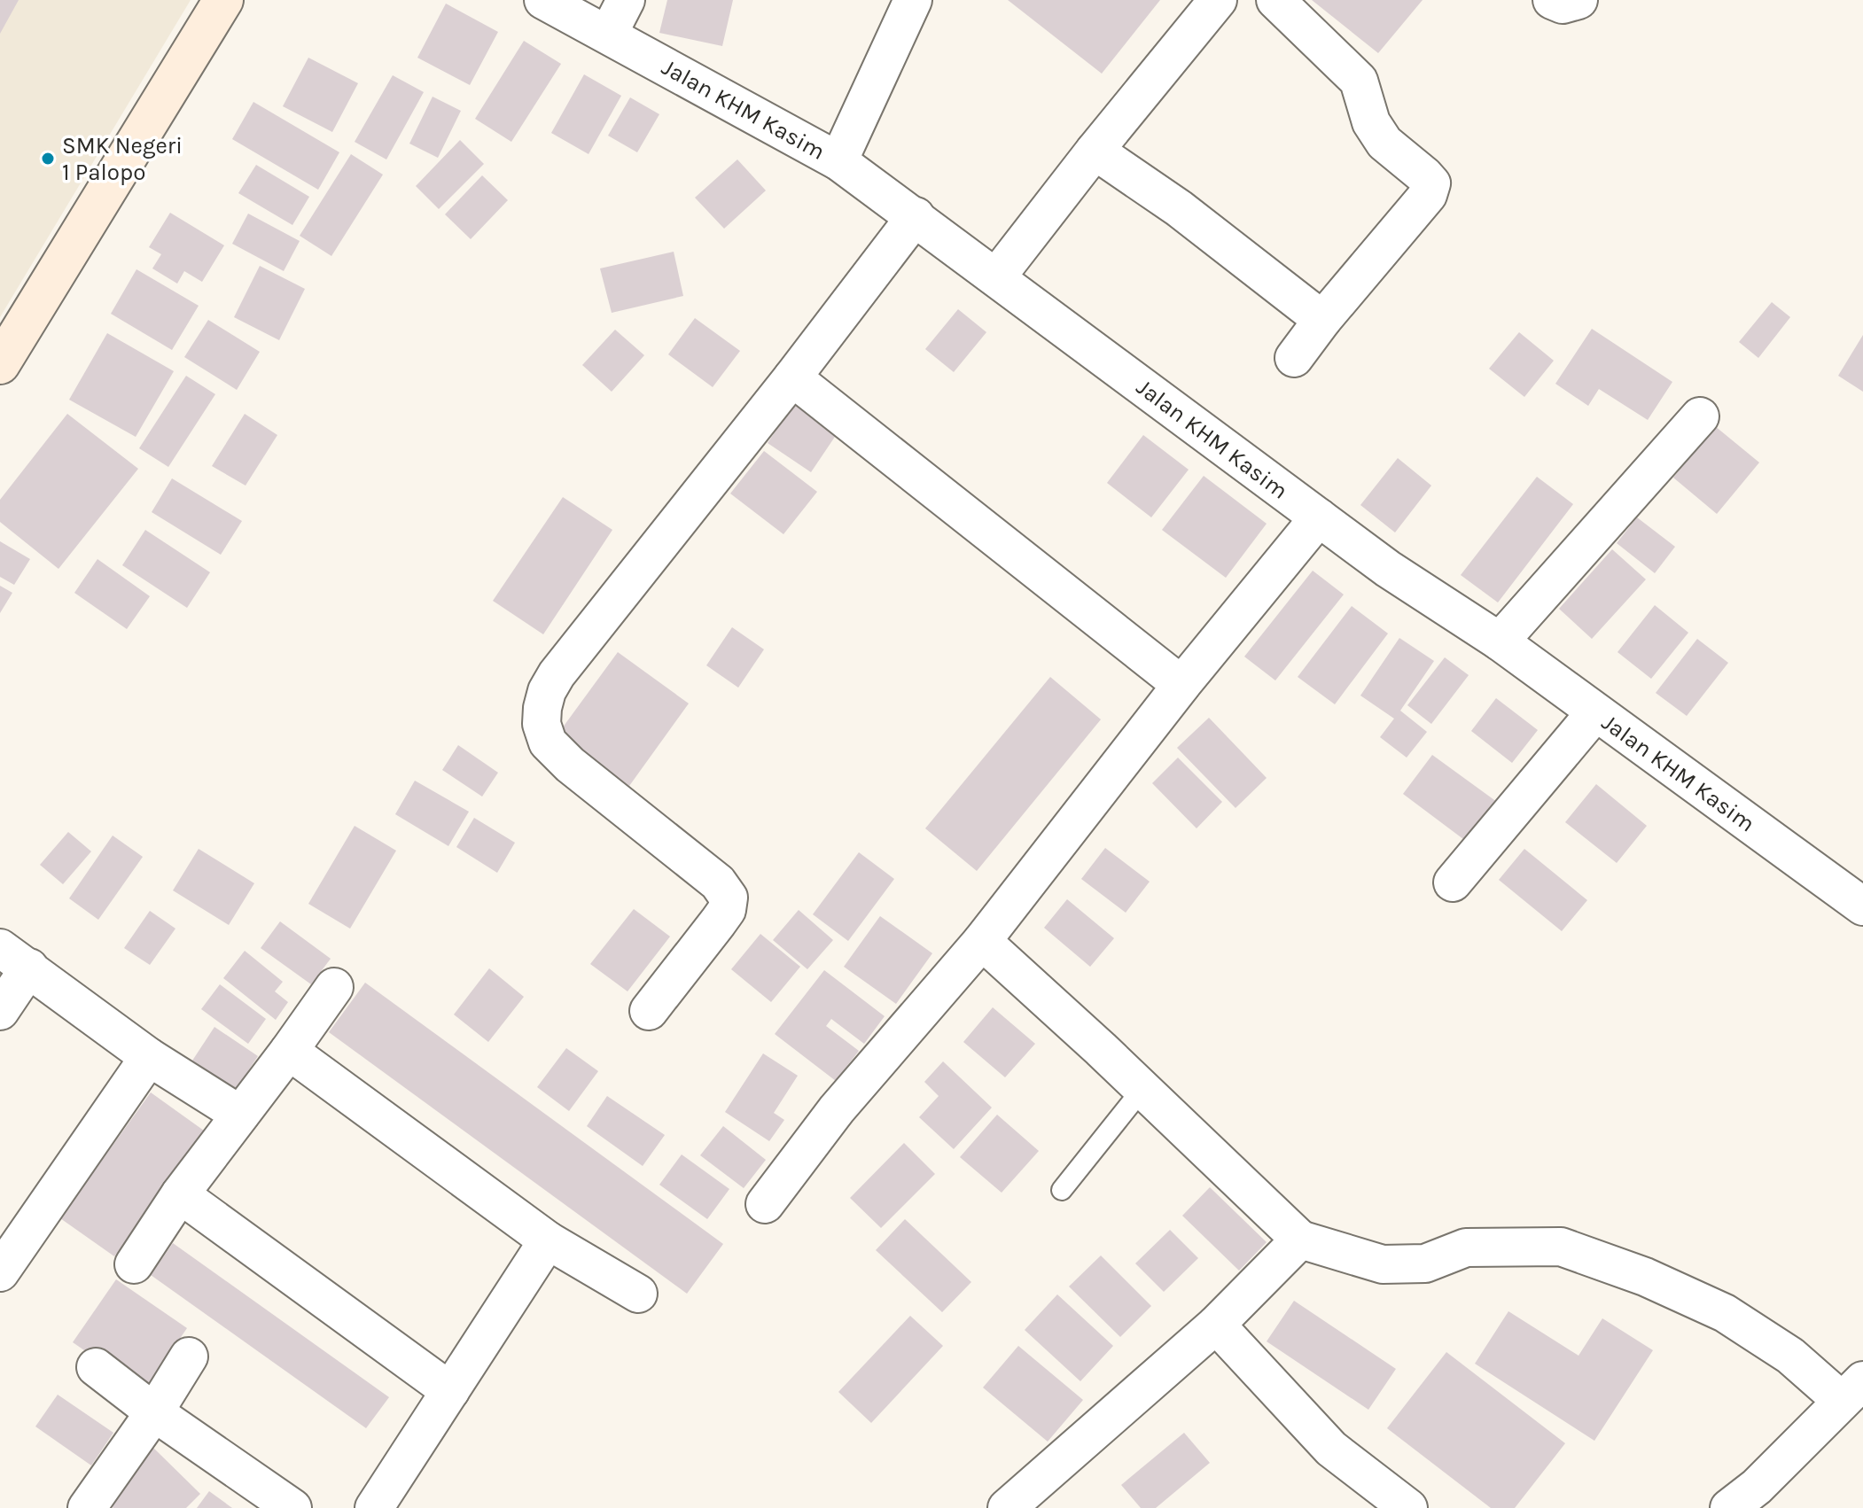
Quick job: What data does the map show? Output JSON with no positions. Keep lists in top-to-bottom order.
{
  "streets": {
    "street": ["Jalan KHM Kasim"]
  },
  "places": ["SMK Negeri 1 Palopo"]
}
